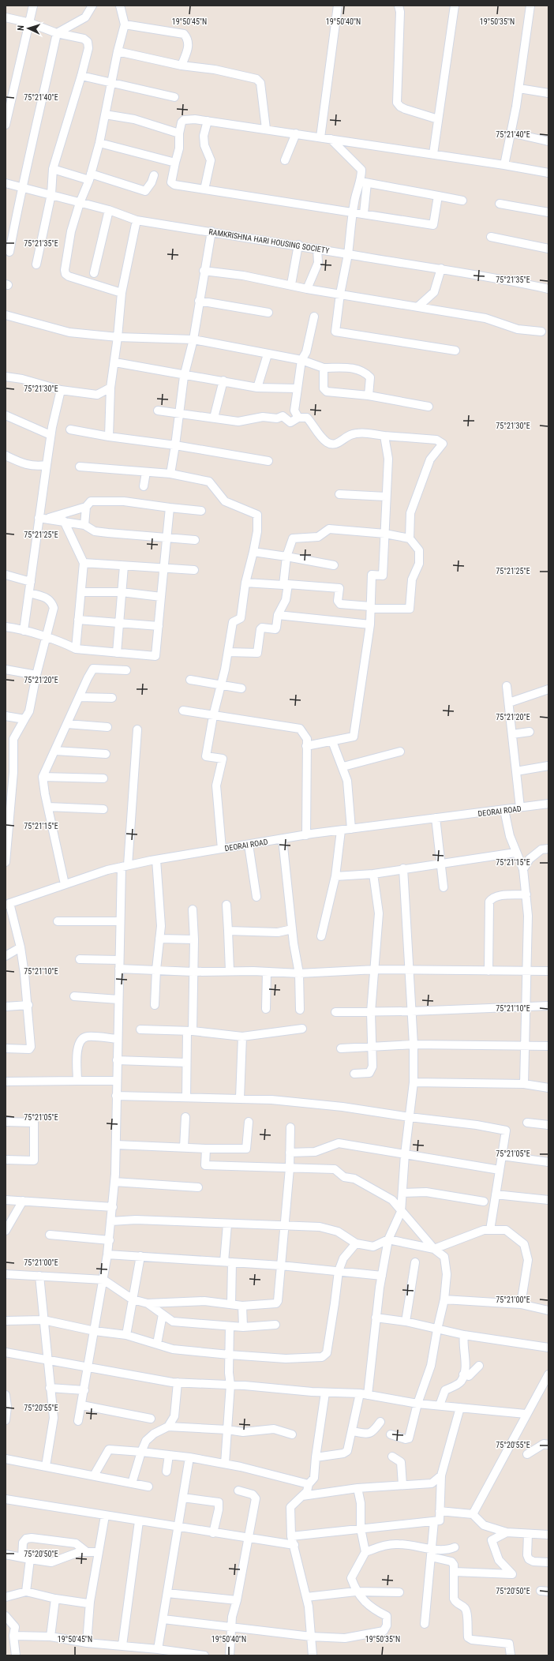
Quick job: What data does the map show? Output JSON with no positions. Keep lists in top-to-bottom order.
{
  "streets": {
    "street": ["RAMKRISHNA HARI HOUSING SOCIETY", "DEORAI ROAD"]
  },
  "north": "left",
  "coordinates": [
    "19°50'45\"N",
    "19°50'40\"N",
    "19°50'35\"N",
    "75°21'40\"E",
    "75°21'35\"E",
    "75°21'30\"E",
    "75°21'25\"E",
    "75°21'20\"E",
    "75°21'15\"E",
    "75°21'10\"E",
    "75°21'05\"E",
    "75°21'00\"E",
    "75°20'55\"E",
    "75°20'50\"E"
  ]
}
